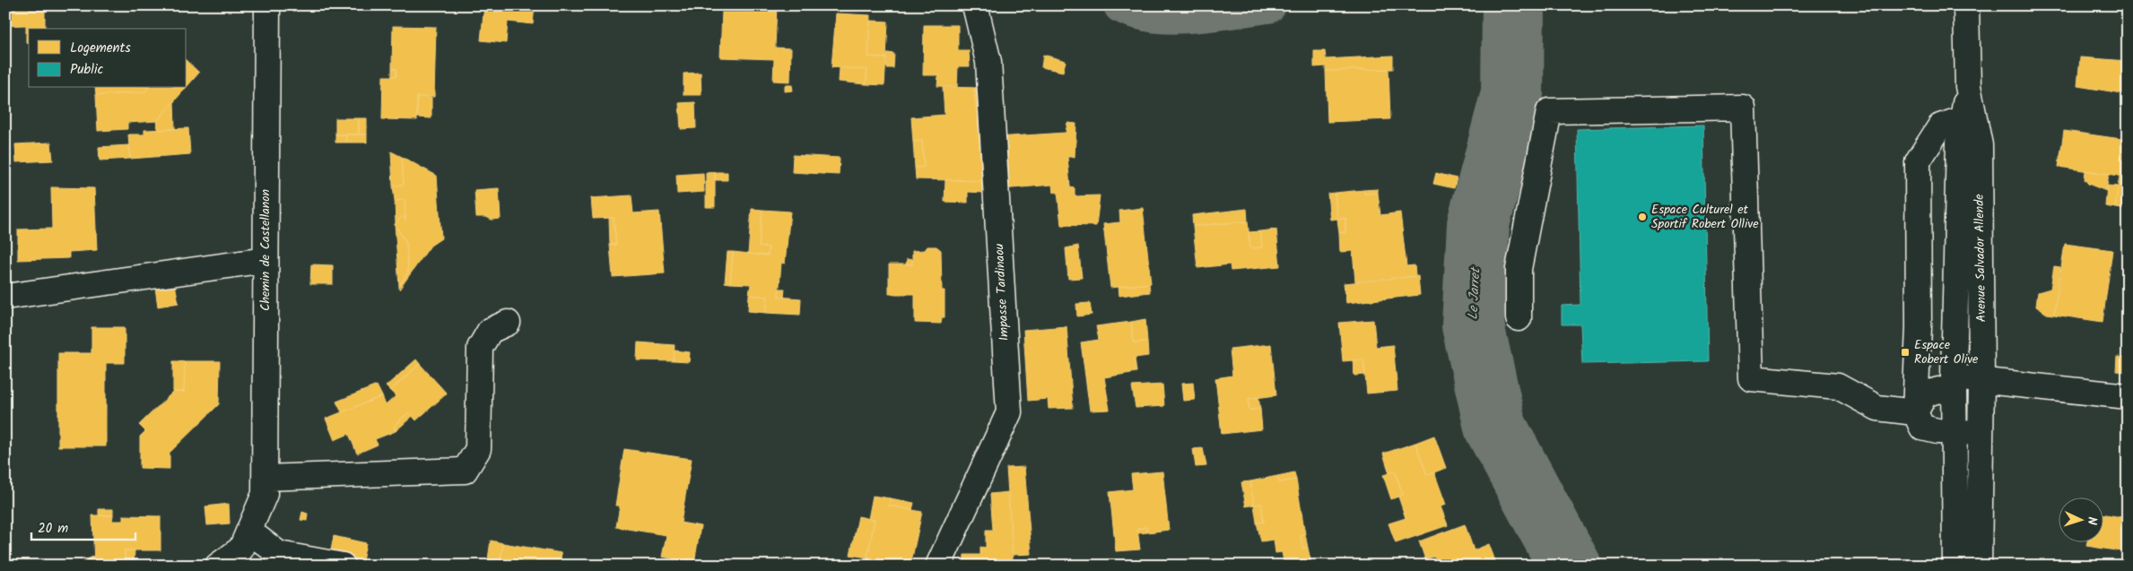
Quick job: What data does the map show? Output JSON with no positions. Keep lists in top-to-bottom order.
{
  "streets": {
    "street": ["Chemin de Castellanon", "Avenue Salvador Allende", "Impasse Tardinaou"]
  },
  "water": ["Le Jarret"],
  "places": {
    "other": ["Espace Culturel et Sportif Robert Ollive"],
    "transit": ["Espace Robert Olive"]
  },
  "legend": ["Logements", "Public"],
  "scale_bar": "20 m",
  "north": "right"
}
